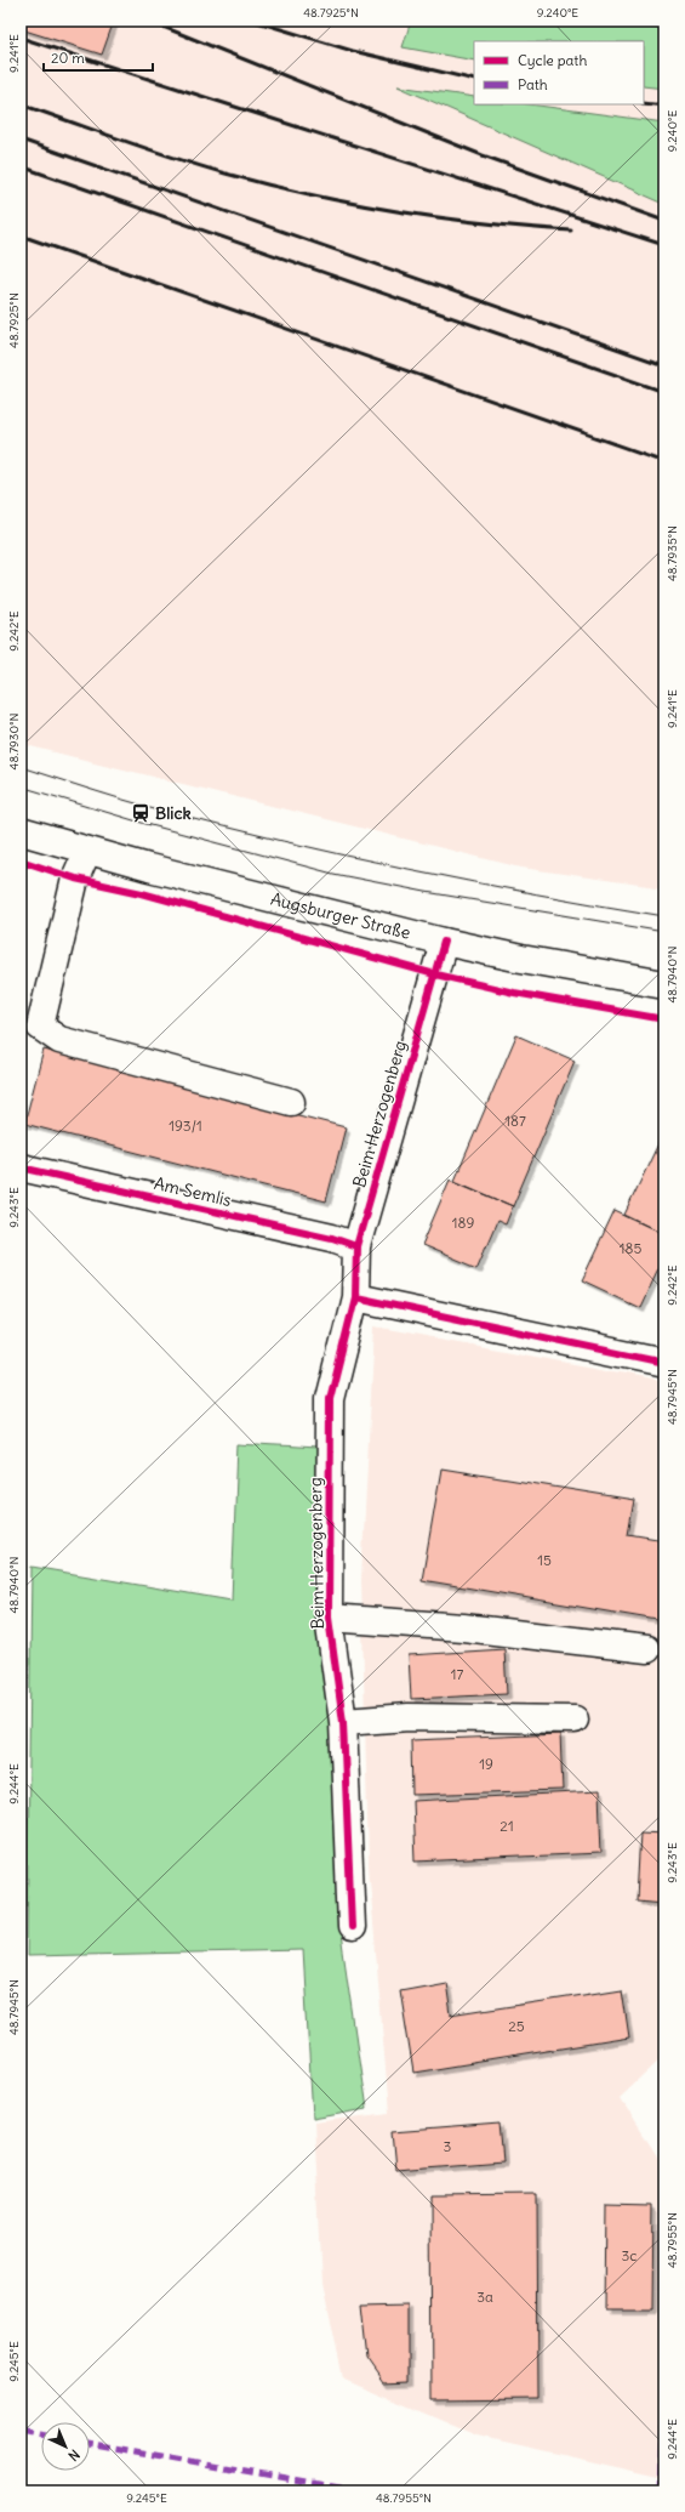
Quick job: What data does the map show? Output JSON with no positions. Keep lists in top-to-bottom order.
{
  "streets": {
    "street": ["Augsburger Straße", "Beim Herzogenberg", "Am Semlis"]
  },
  "crossings": [
    ["Augsburger Straße", "Beim Herzogenberg"],
    ["Beim Herzogenberg", "Am Semlis"]
  ],
  "places": {
    "station": ["Blick"]
  },
  "house_numbers": [
    "187",
    "193/1",
    "189",
    "185",
    "15",
    "17",
    "19",
    "21",
    "25",
    "3",
    "3c",
    "3a"
  ],
  "legend": ["Cycle path", "Path"],
  "scale_bar": "20 m",
  "north": "bottom right",
  "coordinates": [
    "48.7925°N",
    "9.240°E",
    "9.241°E",
    "48.7935°N",
    "9.242°E",
    "48.7930°N",
    "48.7940°N",
    "9.243°E",
    "48.7945°N",
    "9.244°E",
    "48.7955°N",
    "9.245°E"
  ]
}
